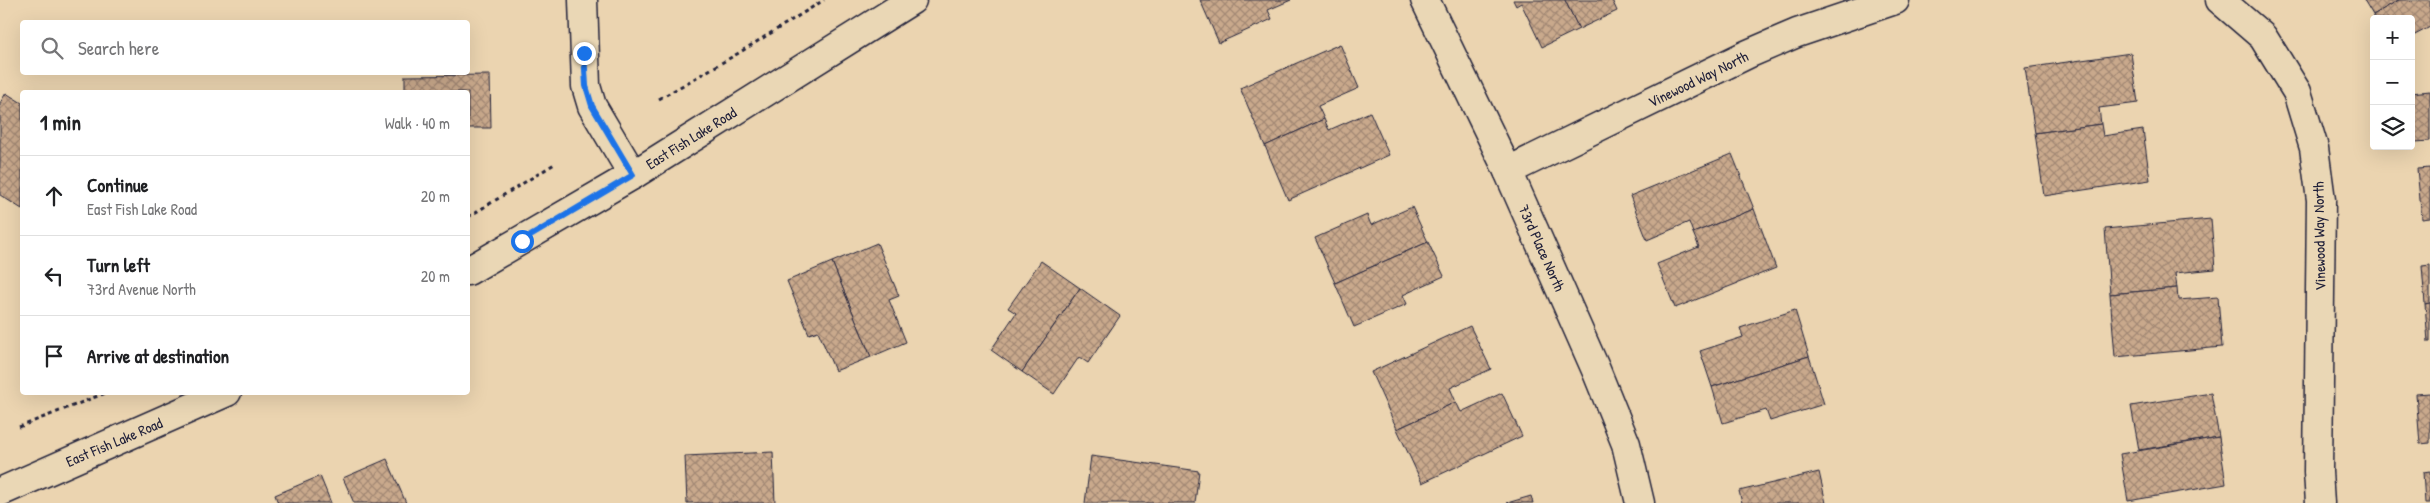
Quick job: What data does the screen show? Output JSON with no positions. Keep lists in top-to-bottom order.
{
  "streets": {
    "street": ["Vinewood Way North", "East Fish Lake Road", "73rd Place North"]
  },
  "crossings": [
    ["Vinewood Way North", "73rd Place North"]
  ],
  "page": {
    "map_buttons": ["+", "−"],
    "search": "Search here",
    "heading": ["1 min", "Walk · 40 m"],
    "list": [
      ["Continue", "East Fish Lake Road", "20 m"],
      ["Turn left", "73rd Avenue North", "20 m"],
      "Arrive at destination"
    ]
  }
}
